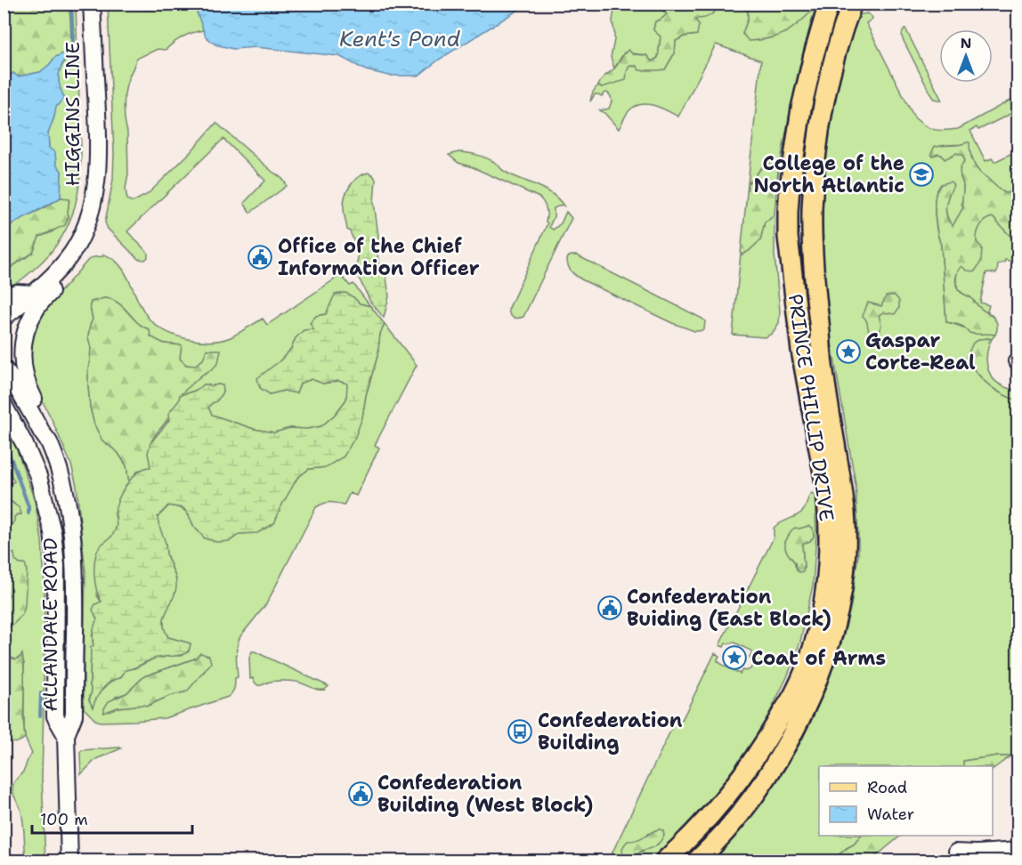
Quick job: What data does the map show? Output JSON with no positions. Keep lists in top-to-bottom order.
{
  "streets": {
    "main road": ["HIGGINS LINE", "PRINCE PHILLIP DRIVE", "ALLANDALE ROAD"]
  },
  "water": ["Kent's Pond"],
  "places": {
    "school or university": ["College of the North Atlantic"],
    "public building": ["Office of the Chief Information Officer", "Confederation Buiding (East Block)", "Confederation Building (West Block)"],
    "place": ["Gaspar Corte-Real", "Coat of Arms"],
    "bus stop": ["Confederation Building"]
  },
  "legend": ["Road", "Water"],
  "scale_bar": "100 m",
  "north": "top"
}
